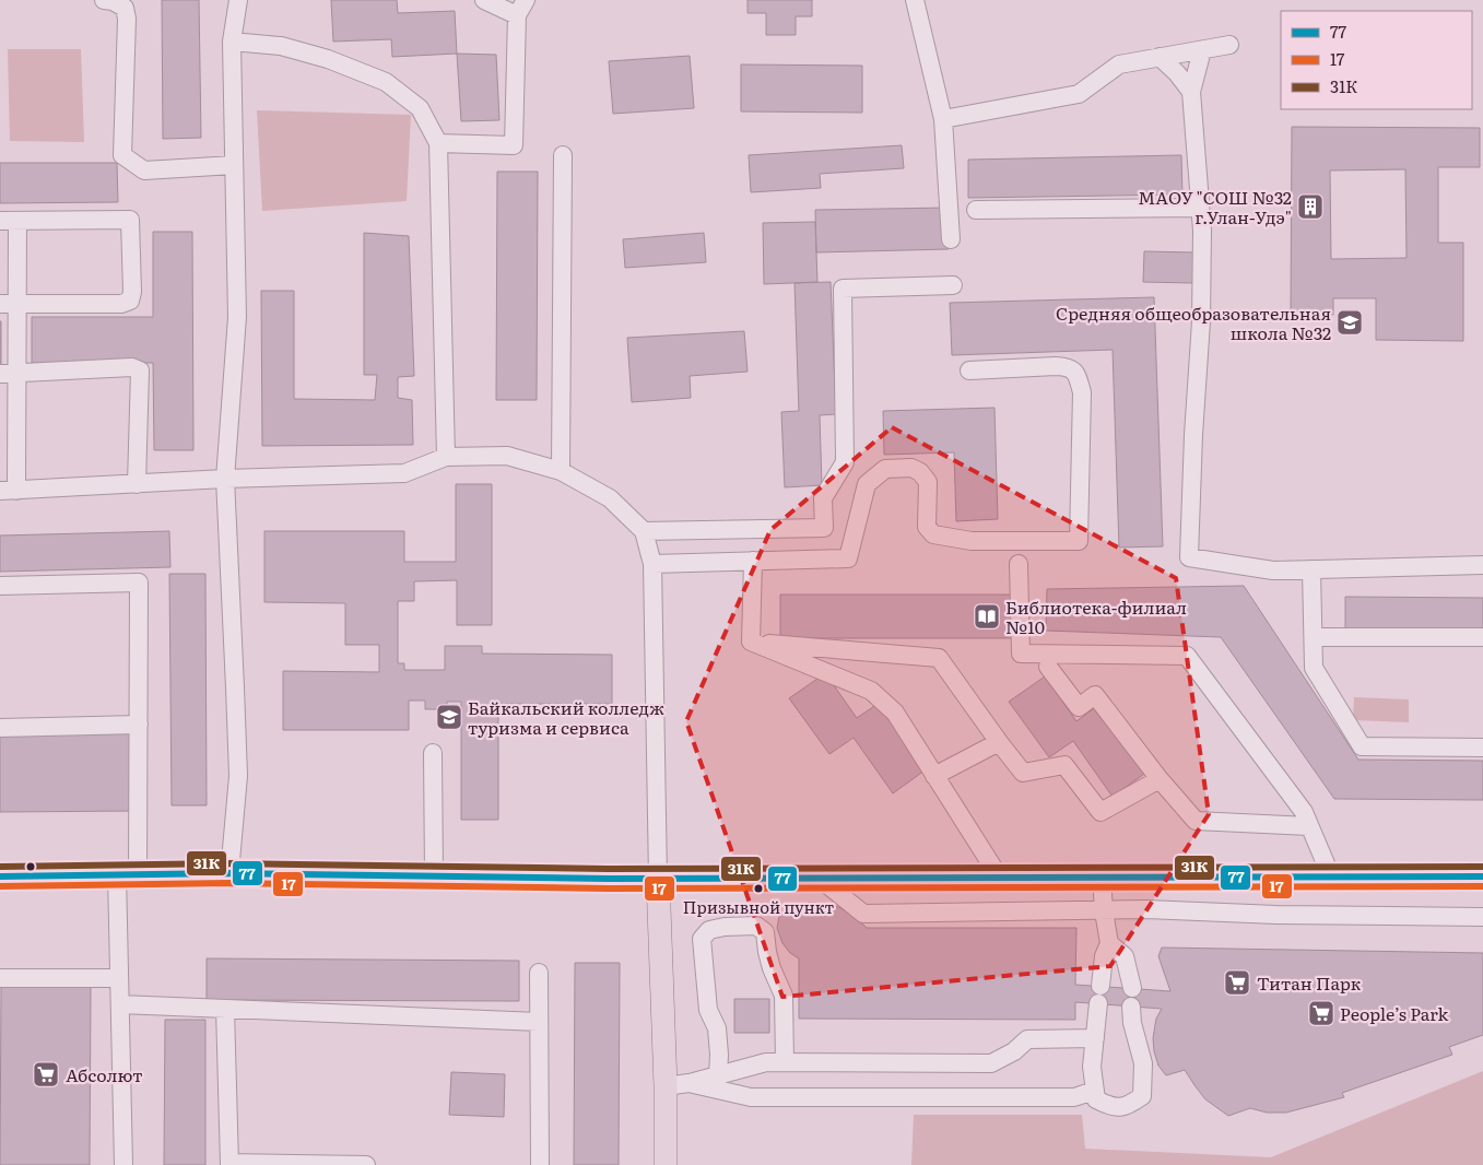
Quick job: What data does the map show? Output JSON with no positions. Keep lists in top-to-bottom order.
{
  "places": {
    "building": ["МАОУ \"СОШ №32 г.Улан-Удэ\""],
    "school or university": ["Средняя общеобразовательная школа №32", "Байкальский колледж туризма и сервиса"],
    "library": ["Библиотека-филиал №10"],
    "other": ["Призывной пункт"],
    "supermarket": ["Титан Парк", "People’s Park", "Абсолют"]
  },
  "lines": ["transit line 31К", "transit line 77", "transit line 17"],
  "legend": ["77", "17", "31К"]
}
